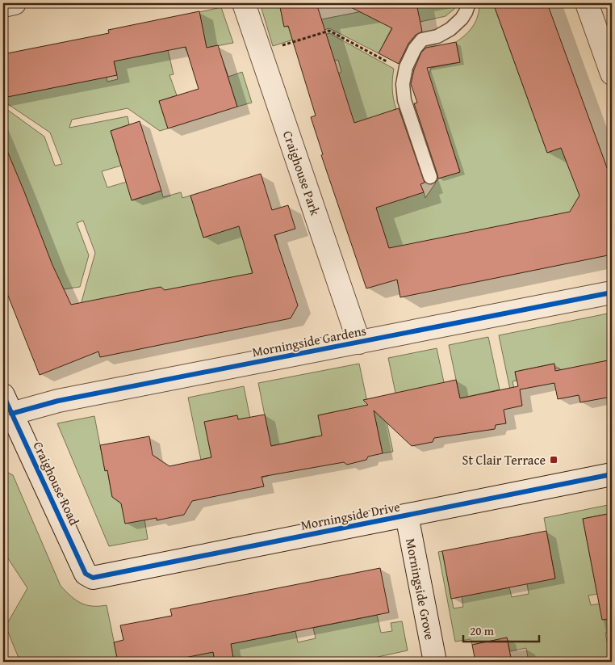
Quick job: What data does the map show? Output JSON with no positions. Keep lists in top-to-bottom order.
{
  "streets": {
    "street": [
      "Craighouse Park",
      "Morningside Gardens",
      "Craighouse Road",
      "Morningside Drive",
      "Morningside Grove"
    ]
  },
  "crossings": [
    ["Craighouse Park", "Morningside Gardens"],
    ["Morningside Gardens", "Craighouse Road"],
    ["Craighouse Road", "Morningside Drive"],
    ["Morningside Drive", "Morningside Grove"]
  ],
  "places": {
    "transit": ["St Clair Terrace"]
  },
  "scale_bar": "20 m"
}
